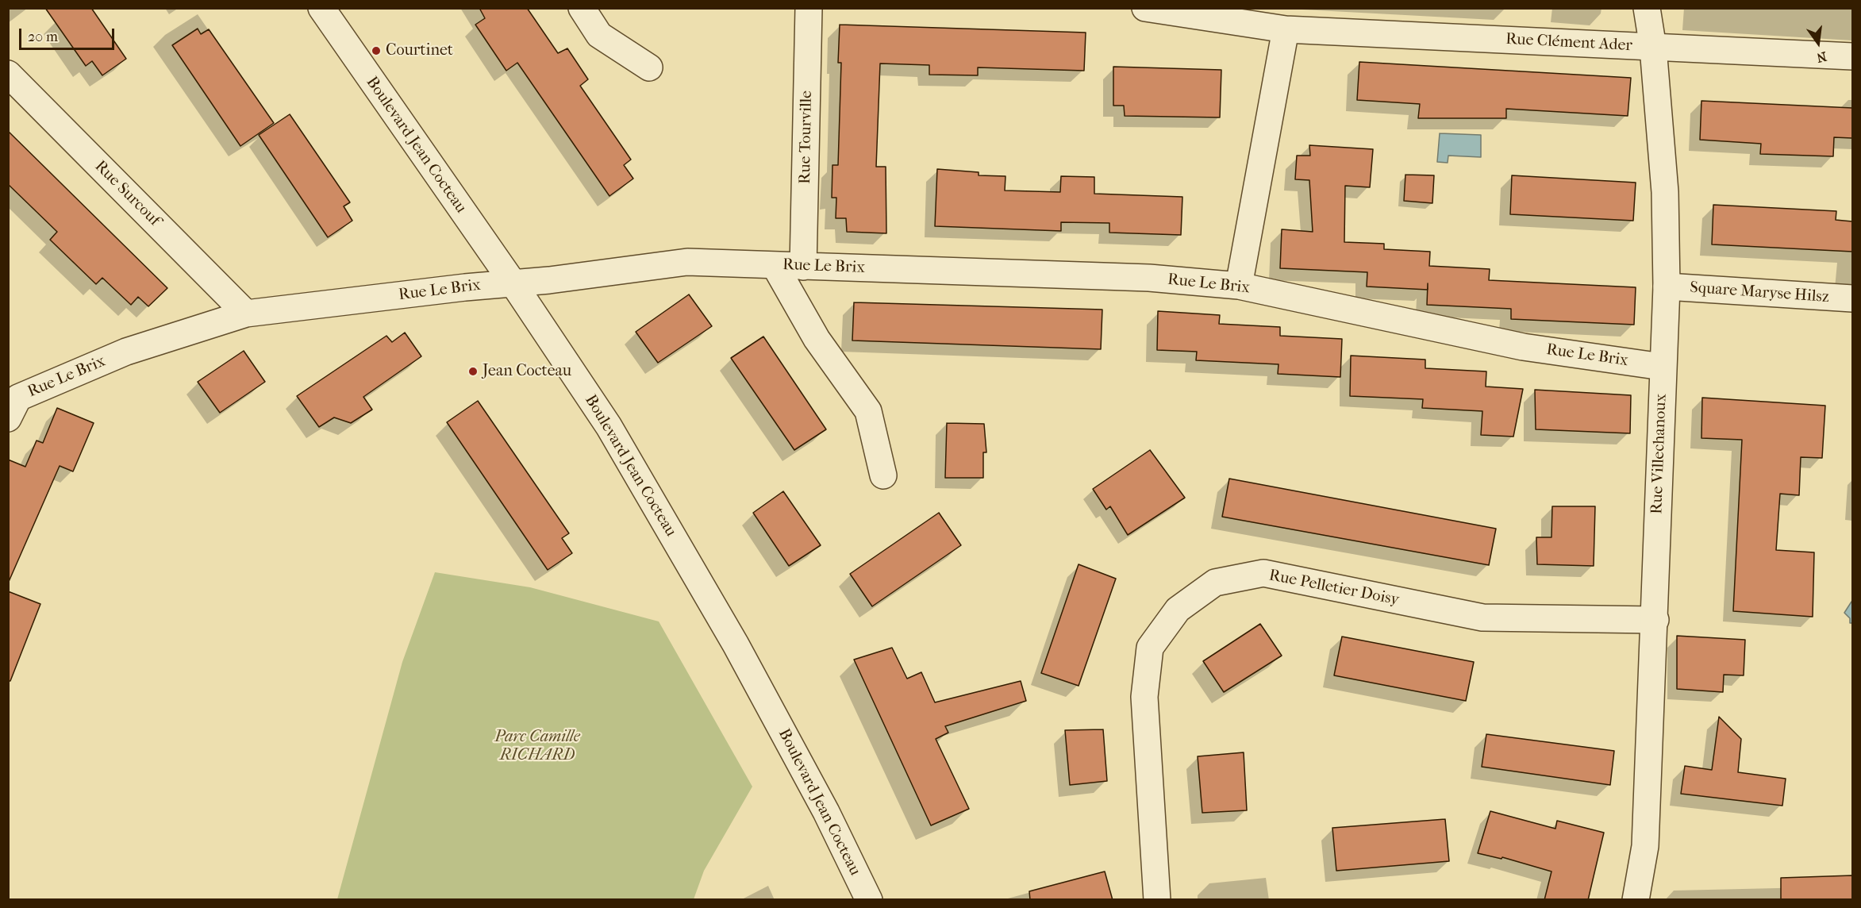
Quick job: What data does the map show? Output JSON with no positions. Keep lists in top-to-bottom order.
{
  "streets": {
    "street": [
      "Rue Clément Ader",
      "Rue Tourville",
      "Boulevard Jean Cocteau",
      "Rue Surcouf",
      "Rue Le Brix",
      "Square Maryse Hilsz",
      "Rue Villechanoux",
      "Rue Pelletier Doisy"
    ]
  },
  "crossings": [
    ["Rue Clément Ader", "Rue Villechanoux"],
    ["Rue Tourville", "Rue Le Brix"],
    ["Boulevard Jean Cocteau", "Rue Le Brix"],
    ["Rue Surcouf", "Rue Le Brix"],
    ["Rue Le Brix", "Rue Villechanoux"],
    ["Square Maryse Hilsz", "Rue Villechanoux"],
    ["Rue Villechanoux", "Rue Pelletier Doisy"]
  ],
  "parks": ["Parc Camille RICHARD"],
  "places": ["Courtinet", "Jean Cocteau"],
  "scale_bar": "20 m",
  "north": "bottom"
}
